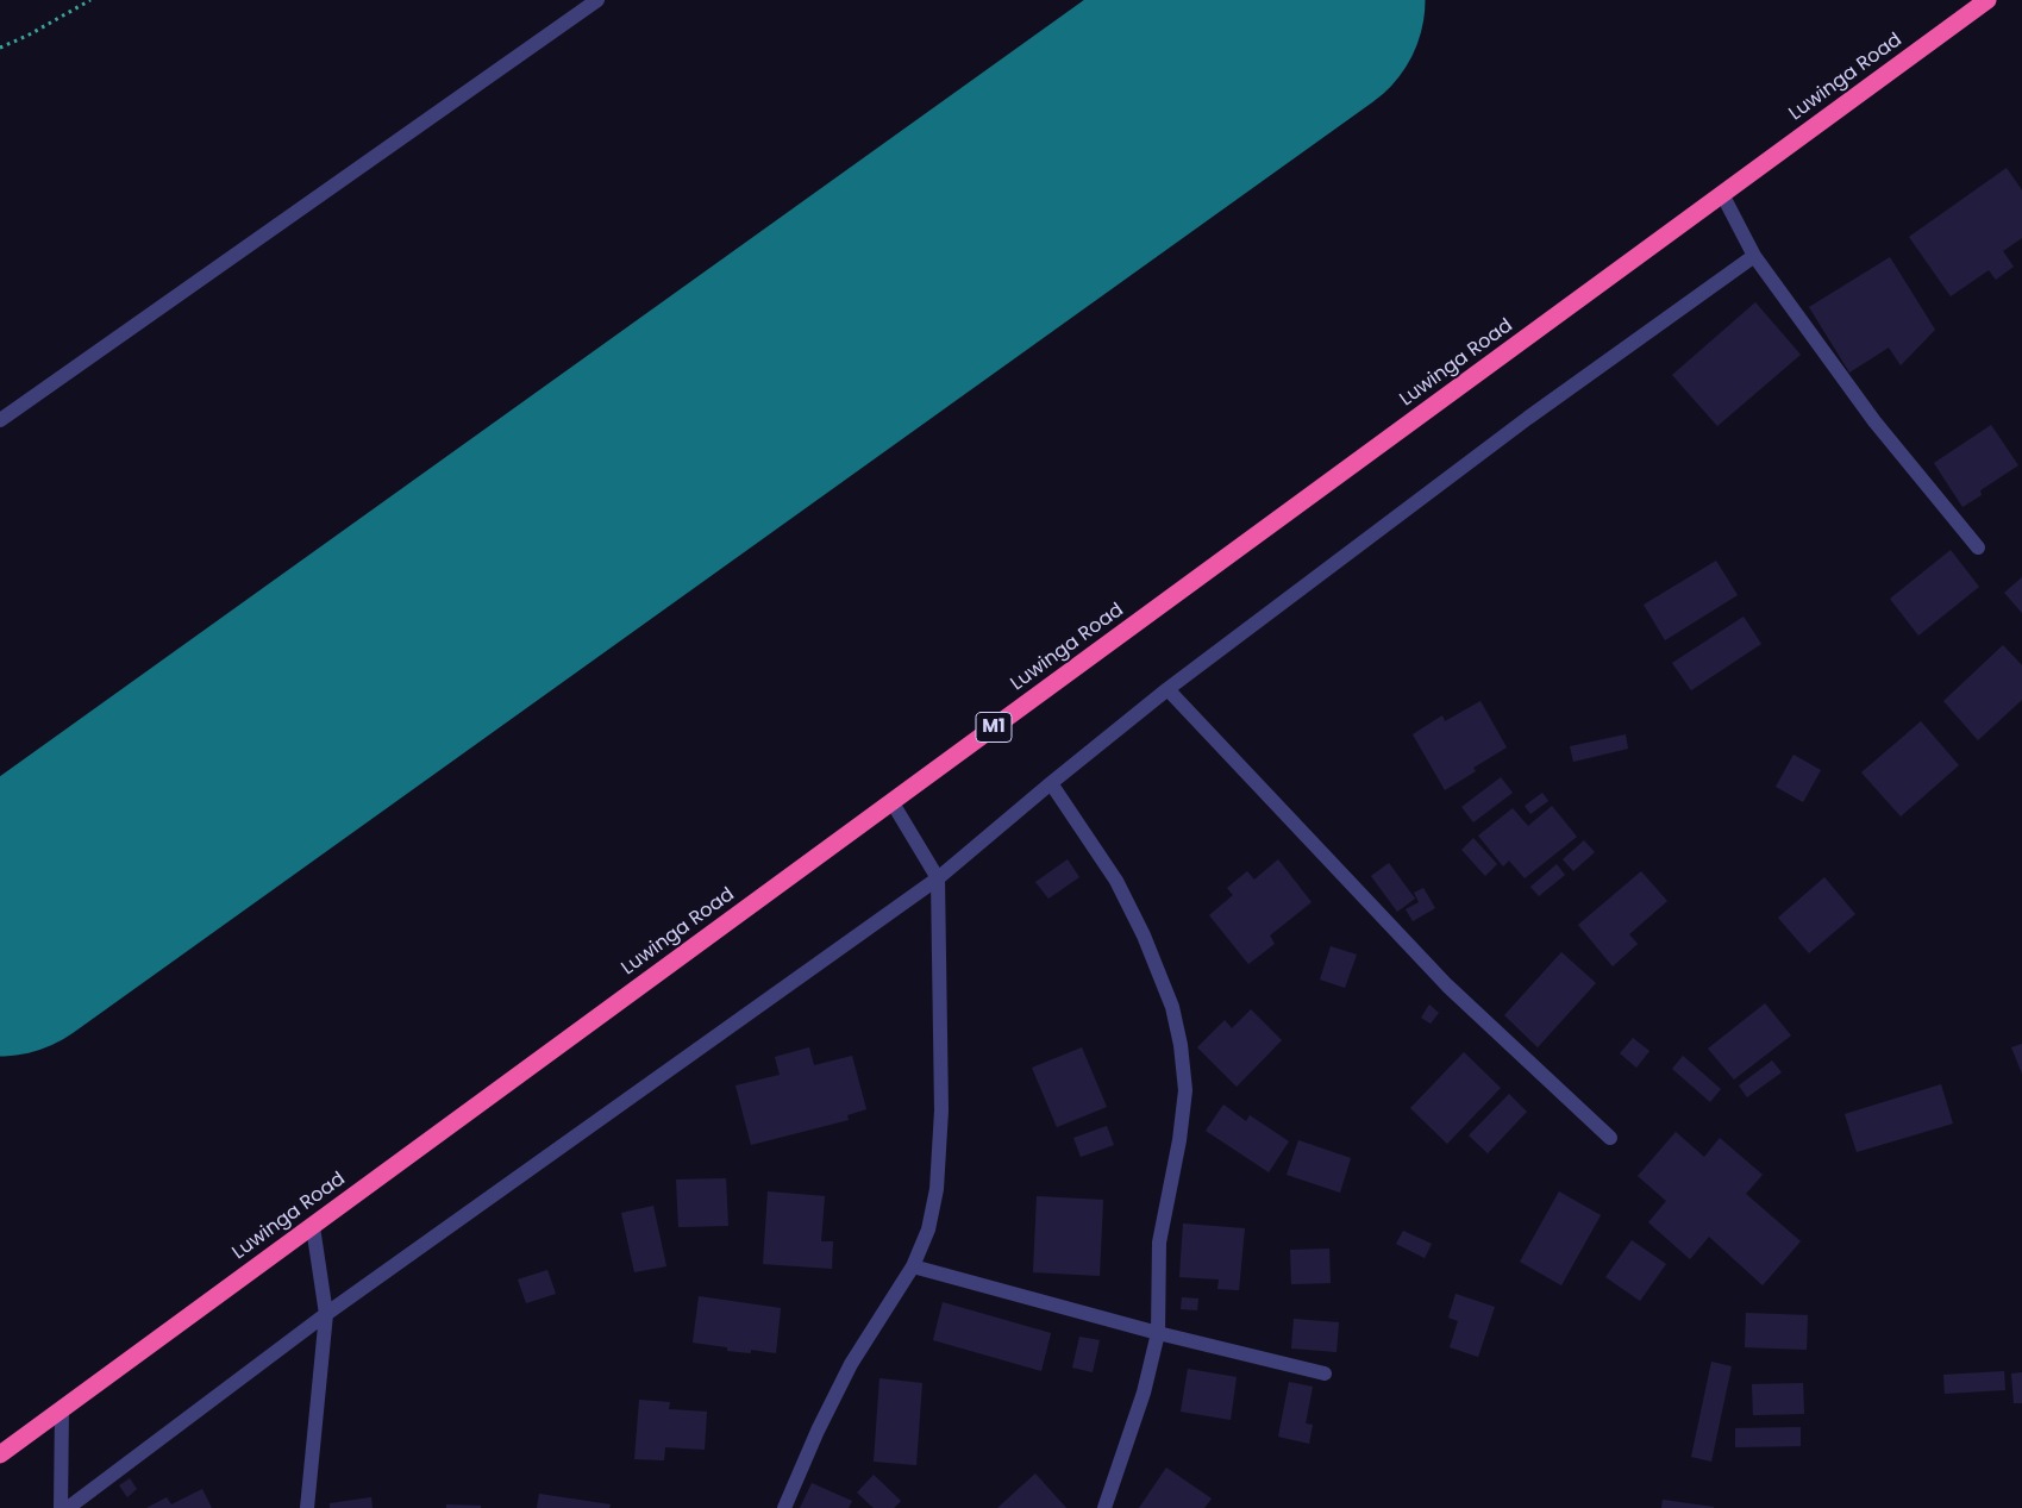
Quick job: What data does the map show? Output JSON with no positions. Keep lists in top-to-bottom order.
{
  "streets": {
    "highway": ["Luwinga Road", "M1"]
  }
}
